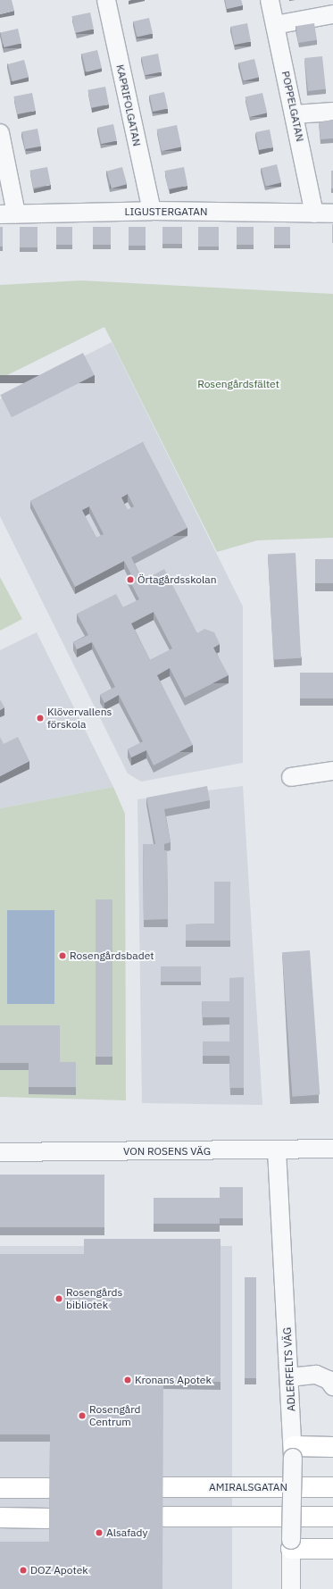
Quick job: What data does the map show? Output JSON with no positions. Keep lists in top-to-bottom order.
{
  "streets": {
    "main road": ["AMIRALSGATAN"],
    "street": [
      "KAPRIFOLGATAN",
      "POPPELGATAN",
      "LIGUSTERGATAN",
      "VON ROSENS VÄG",
      "ADLERFELTS VÄG"
    ]
  },
  "crossings": [
    ["KAPRIFOLGATAN", "LIGUSTERGATAN"],
    ["POPPELGATAN", "LIGUSTERGATAN"],
    ["VON ROSENS VÄG", "ADLERFELTS VÄG"]
  ],
  "parks": ["Rosengårdsfältet"],
  "places": [
    "Örtagårdsskolan",
    "Klövervallens förskola",
    "Rosengårdsbadet",
    "Rosengårds bibliotek",
    "Kronans Apotek",
    "Rosengård Centrum",
    "Alsafady",
    "DOZ Apotek"
  ]
}
